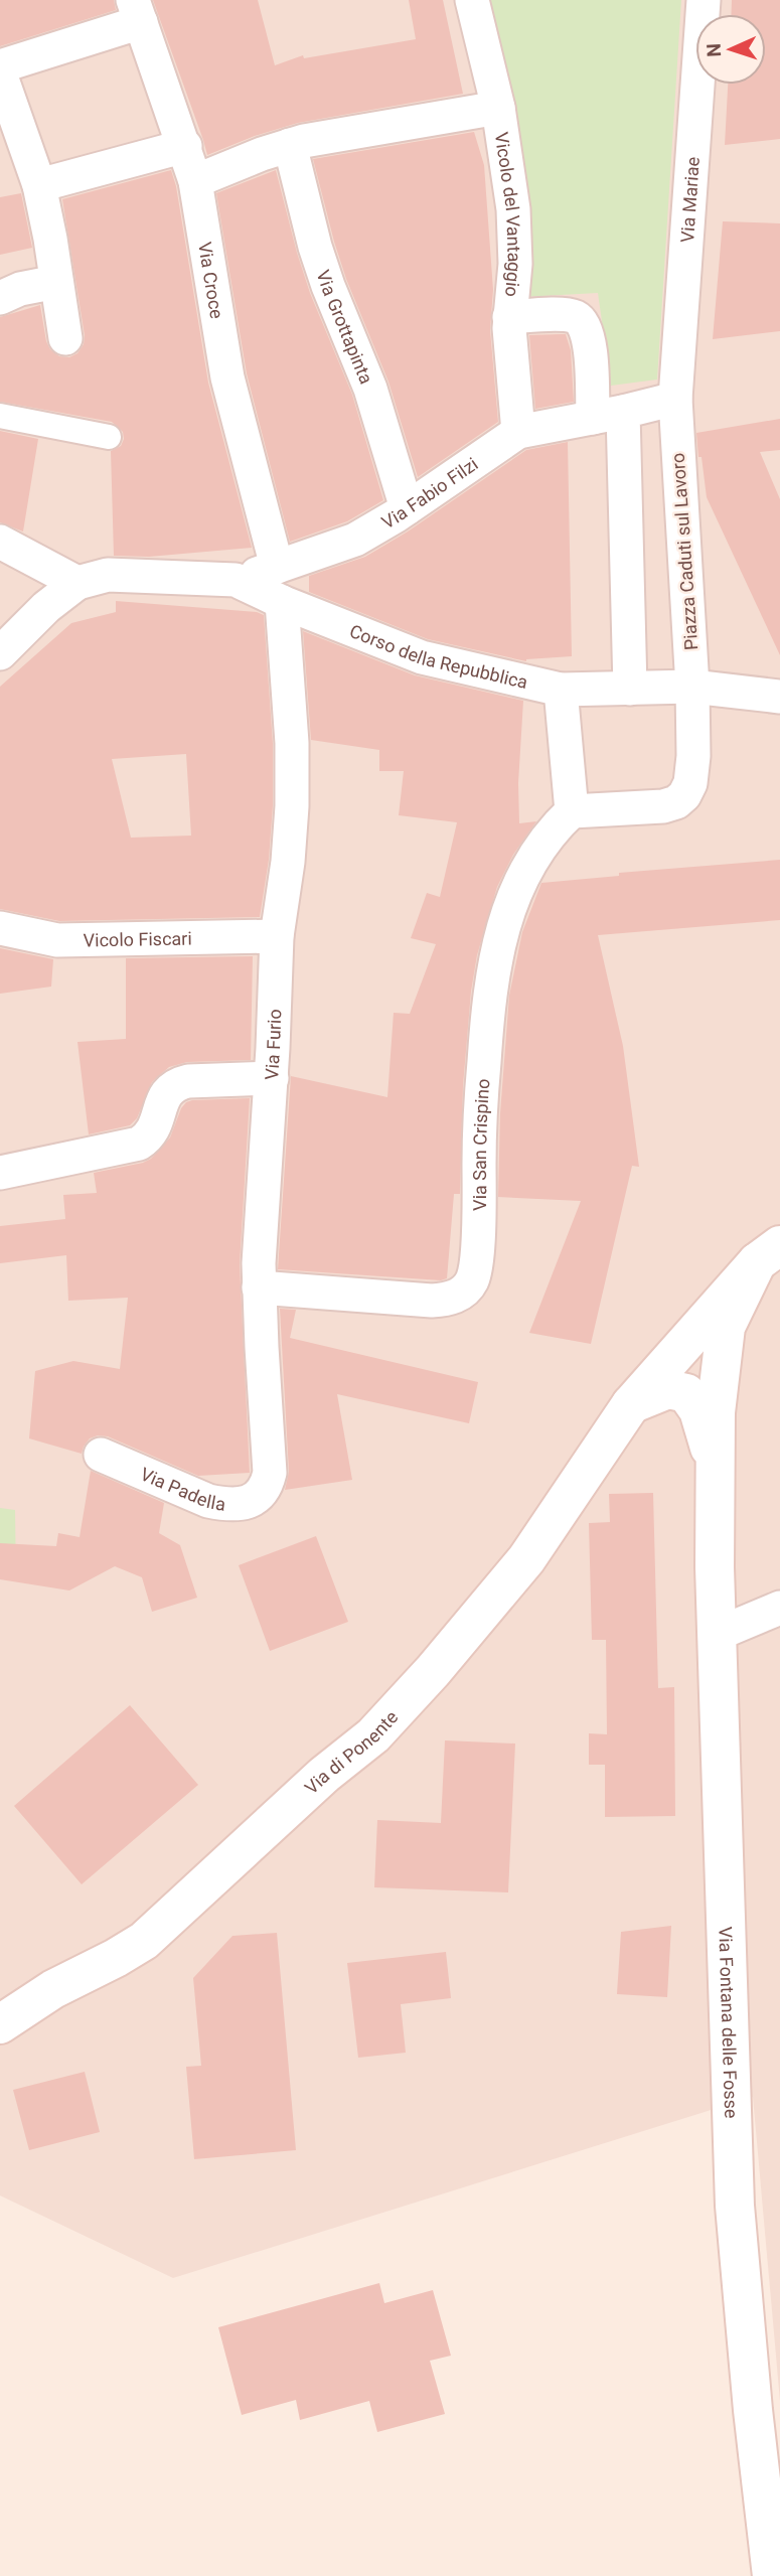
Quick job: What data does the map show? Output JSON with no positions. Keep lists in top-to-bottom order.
{
  "streets": {
    "main road": ["Via di Ponente", "Via Fontana delle Fosse"],
    "street": [
      "Via Mariae",
      "Vicolo del Vantaggio",
      "Via Croce",
      "Via Grottapinta",
      "Via Fabio Filzi",
      "Piazza Caduti sul Lavoro",
      "Corso della Repubblica",
      "Vicolo Fiscari",
      "Via Furio",
      "Via San Crispino",
      "Via Padella"
    ]
  },
  "crossings": [
    ["Via Mariae", "Piazza Caduti sul Lavoro"],
    ["Vicolo del Vantaggio", "Via Fabio Filzi"],
    ["Via Croce", "Via Fabio Filzi"],
    ["Via Grottapinta", "Via Fabio Filzi"],
    ["Via Fabio Filzi", "Corso della Repubblica"],
    ["Piazza Caduti sul Lavoro", "Corso della Repubblica"],
    ["Piazza Caduti sul Lavoro", "Via San Crispino"],
    ["Corso della Repubblica", "Via Furio"],
    ["Vicolo Fiscari", "Via Furio"],
    ["Via Furio", "Via San Crispino"],
    ["Via Furio", "Via Padella"],
    ["Via di Ponente", "Via Fontana delle Fosse"]
  ],
  "north": "left"
}
